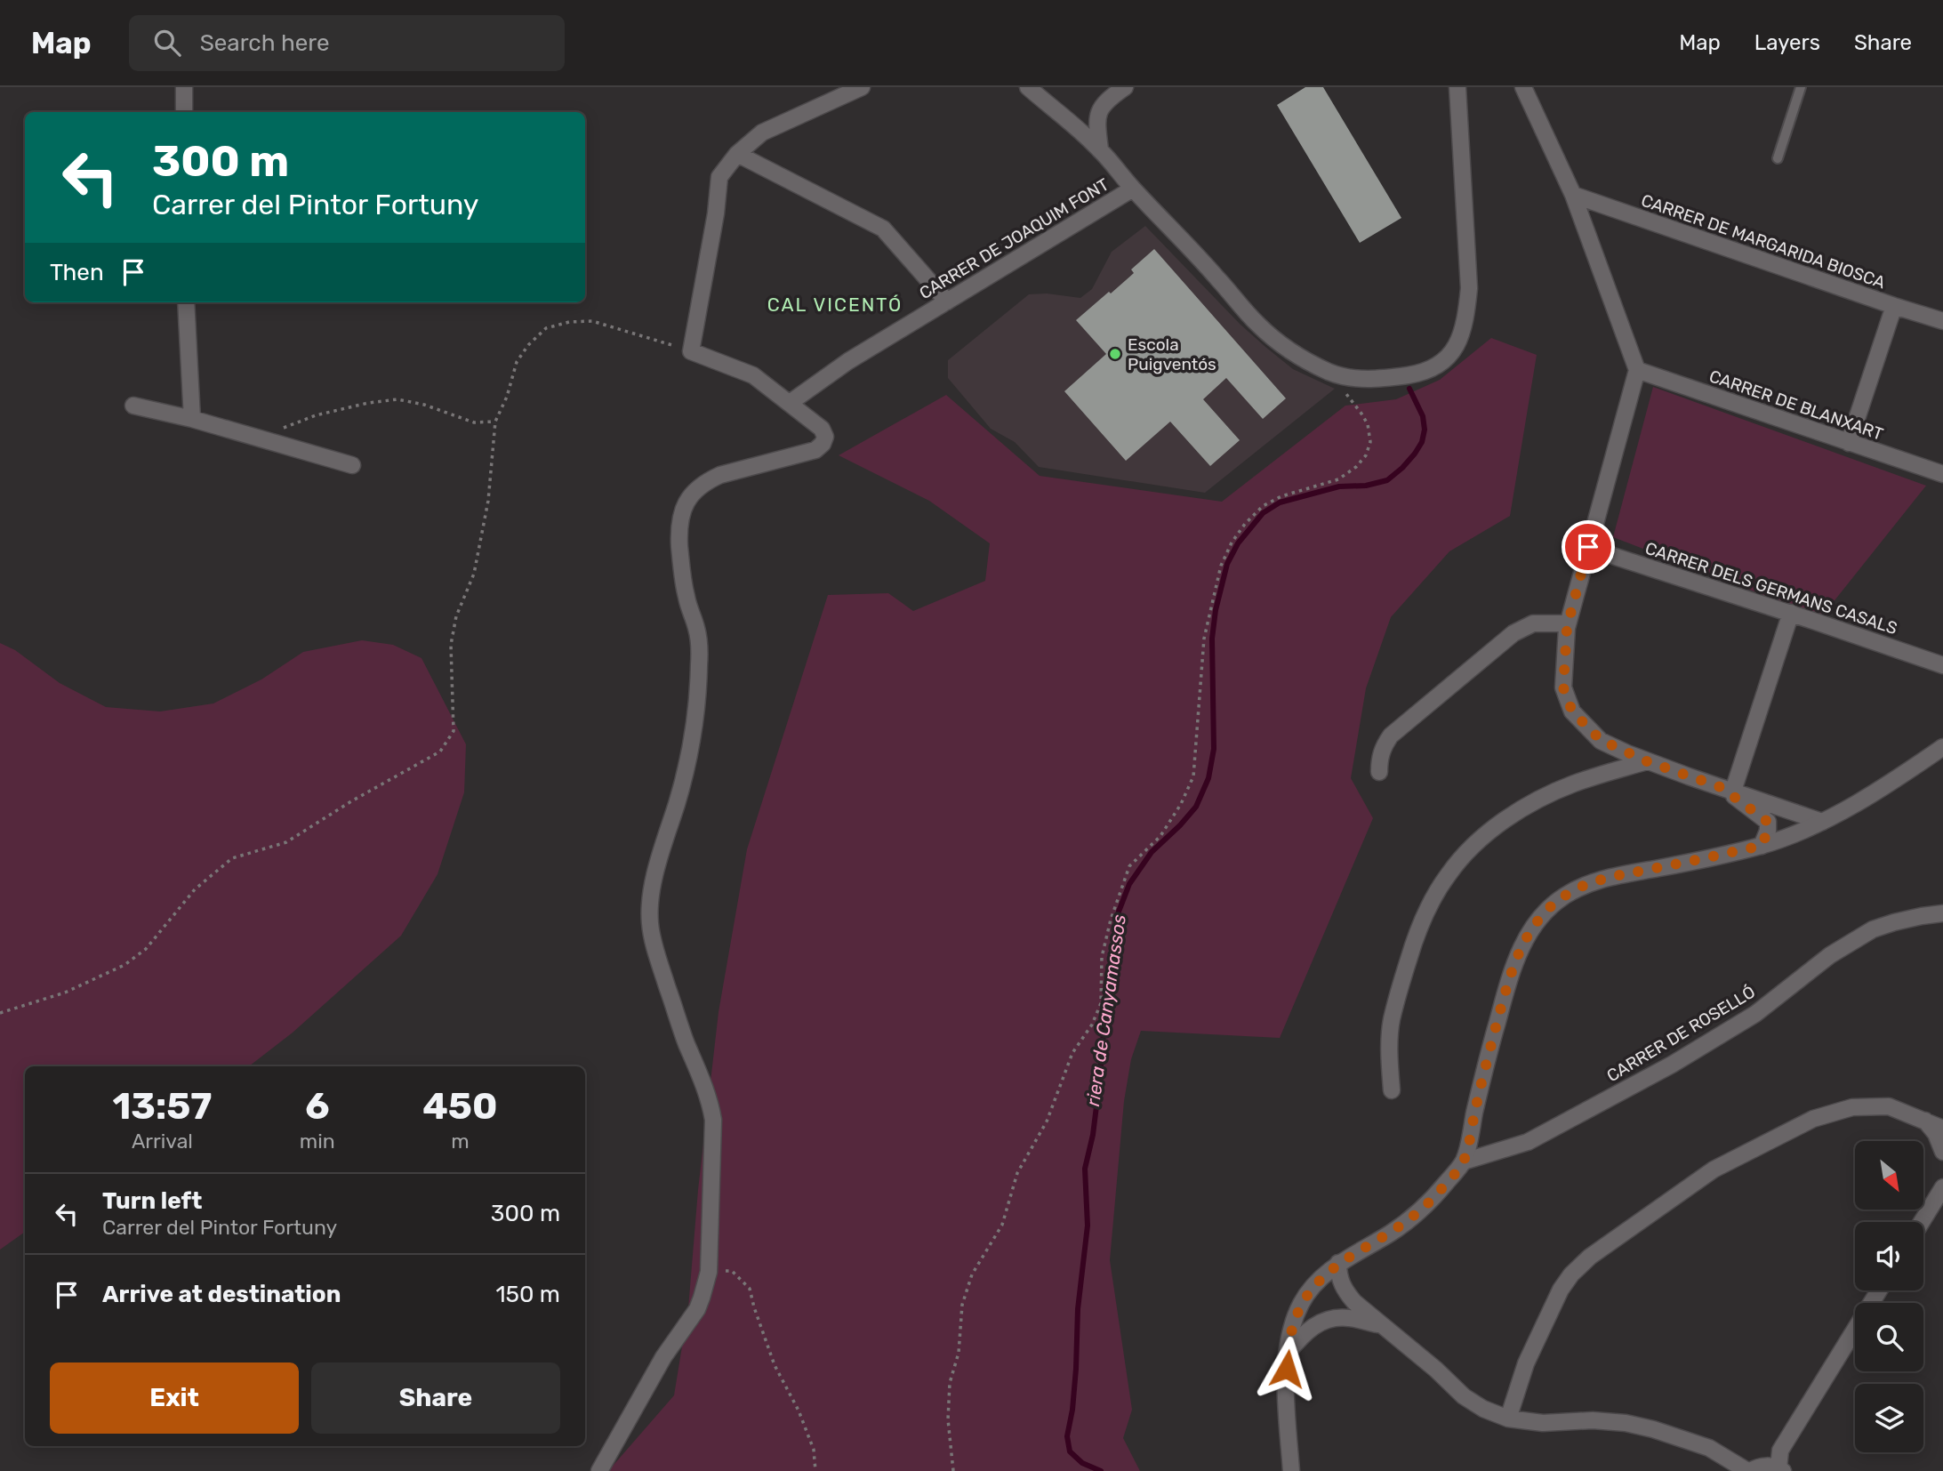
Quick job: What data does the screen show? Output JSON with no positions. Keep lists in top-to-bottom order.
{
  "streets": {
    "street": [
      "CARRER DE JOAQUIM FONT",
      "CARRER DE MARGARIDA BIOSCA",
      "CARRER DE BLANXART",
      "CARRER DELS GERMANS CASALS",
      "CARRER DE ROSELLÓ"
    ]
  },
  "districts": ["CAL VICENTÓ"],
  "water": ["riera de Canyamassos"],
  "places": ["Escola Puigventós"],
  "north": "bottom right",
  "page": {
    "header": "Map",
    "search": "Search here",
    "nav": ["Map", "Layers", "Share"],
    "turn": ["300 m", "Carrer del Pintor Fortuny"],
    "then": "Then",
    "eta": [
      "13:57",
      "Arrival",
      "6",
      "min",
      "450",
      "m"
    ],
    "list": [
      {
        "name": "Turn left",
        "note": "Carrer del Pintor Fortuny",
        "value": "300 m"
      },
      {
        "name": "Arrive at destination",
        "value": "150 m"
      }
    ],
    "buttons": ["Exit", "Share"]
  }
}
